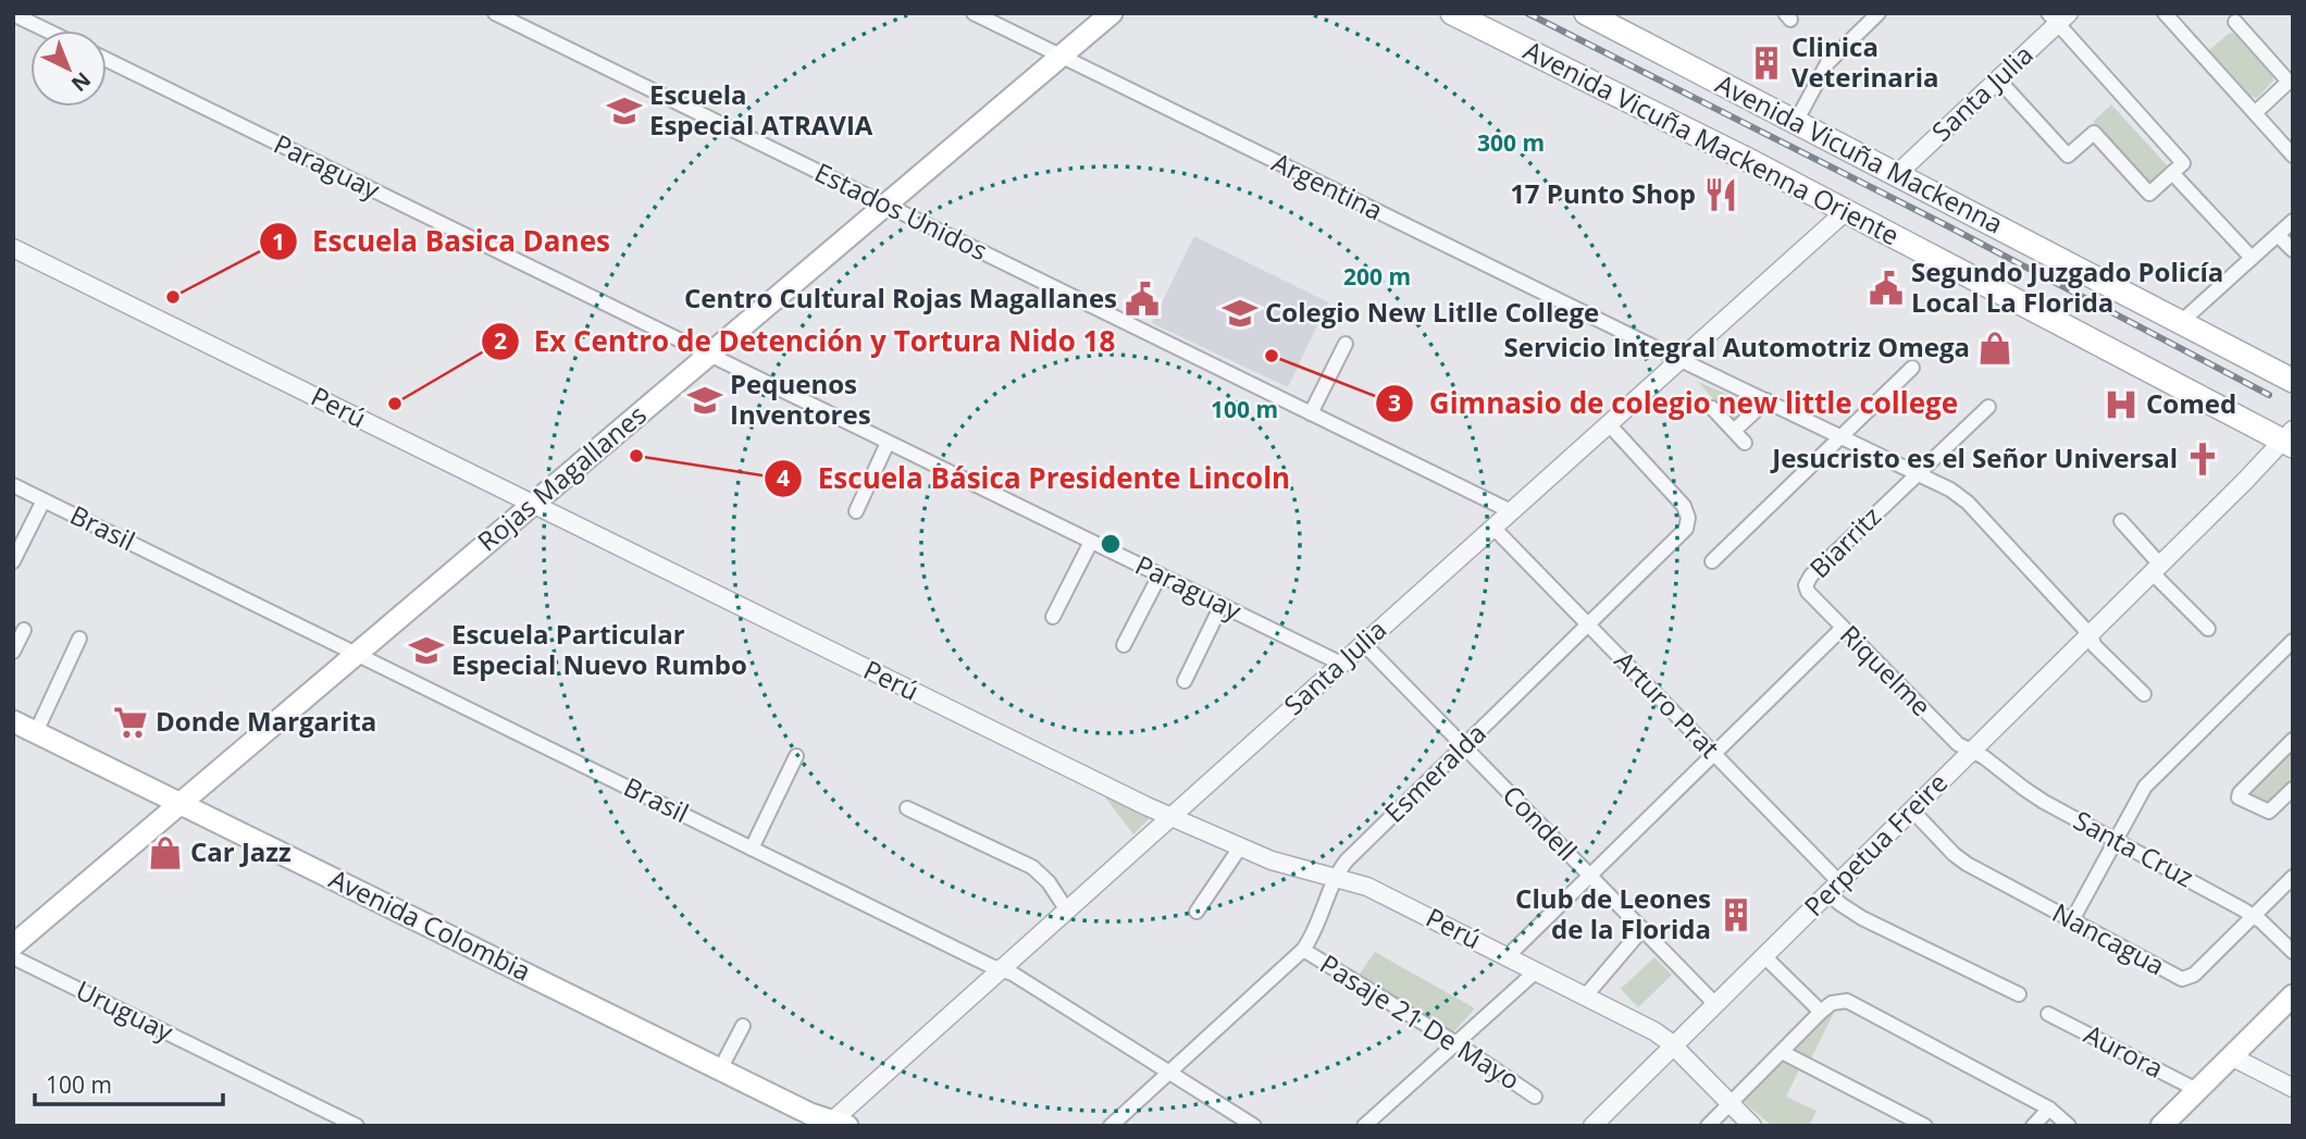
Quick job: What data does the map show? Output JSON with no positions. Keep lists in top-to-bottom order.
{
  "streets": {
    "main road": [
      "Avenida Vicuña Mackenna Oriente",
      "Avenida Vicuña Mackenna",
      "Rojas Magallanes",
      "Avenida Colombia"
    ],
    "street": [
      "Santa Julia",
      "Paraguay",
      "Argentina",
      "Estados Unidos",
      "Perú",
      "Brasil",
      "Biarritz",
      "Riquelme",
      "Arturo Prat",
      "Esmeralda",
      "Condell",
      "Perpetua Freire",
      "Santa Cruz",
      "Nancagua",
      "Uruguay",
      "Pasaje 21 De Mayo",
      "Aurora"
    ]
  },
  "crossings": [
    ["Santa Julia", "Avenida Vicuña Mackenna Oriente"],
    ["Santa Julia", "Avenida Vicuña Mackenna"],
    ["Santa Julia", "Paraguay"],
    ["Santa Julia", "Argentina"],
    ["Santa Julia", "Estados Unidos"],
    ["Santa Julia", "Perú"],
    ["Santa Julia", "Brasil"],
    ["Santa Julia", "Arturo Prat"],
    ["Santa Julia", "Esmeralda"],
    ["Santa Julia", "Condell"],
    ["Santa Julia", "Avenida Colombia"],
    ["Avenida Vicuña Mackenna Oriente", "Perpetua Freire"],
    ["Paraguay", "Rojas Magallanes"],
    ["Argentina", "Rojas Magallanes"],
    ["Argentina", "Biarritz"],
    ["Argentina", "Perpetua Freire"],
    ["Estados Unidos", "Rojas Magallanes"],
    ["Perú", "Rojas Magallanes"],
    ["Perú", "Esmeralda"],
    ["Perú", "Perpetua Freire"],
    ["Rojas Magallanes", "Brasil"],
    ["Rojas Magallanes", "Avenida Colombia"],
    ["Brasil", "Esmeralda"],
    ["Biarritz", "Riquelme"],
    ["Riquelme", "Perpetua Freire"],
    ["Riquelme", "Santa Cruz"],
    ["Arturo Prat", "Esmeralda"],
    ["Arturo Prat", "Perpetua Freire"],
    ["Esmeralda", "Condell"],
    ["Esmeralda", "Pasaje 21 De Mayo"],
    ["Condell", "Perpetua Freire"],
    ["Perpetua Freire", "Santa Cruz"],
    ["Perpetua Freire", "Nancagua"],
    ["Santa Cruz", "Nancagua"]
  ],
  "places": {
    "building": ["Clinica Veterinaria", "Club de Leones de la Florida"],
    "school or university": [
      "Escuela Especial ATRAVIA",
      "Colegio New Litlle College",
      "Pequenos Inventores",
      "Escuela Particular Especial Nuevo Rumbo"
    ],
    "restaurant": ["17 Punto Shop"],
    "public building": ["Segundo Juzgado Policía Local La Florida", "Centro Cultural Rojas Magallanes"],
    "other": [
      "Escuela Basica Danes",
      "Gimnasio de colegio new little college",
      "Ex Centro de Detención y Tortura Nido 18",
      "Escuela Básica Presidente Lincoln"
    ],
    "shop": ["Servicio Integral Automotriz Omega", "Car Jazz"],
    "hospital": ["Comed"],
    "church": ["Jesucristo es el Señor Universal"],
    "supermarket": ["Donde Margarita"]
  },
  "scale_bar": "100 m",
  "north": "bottom right",
  "rings": ["300 m", "200 m", "100 m"]
}
